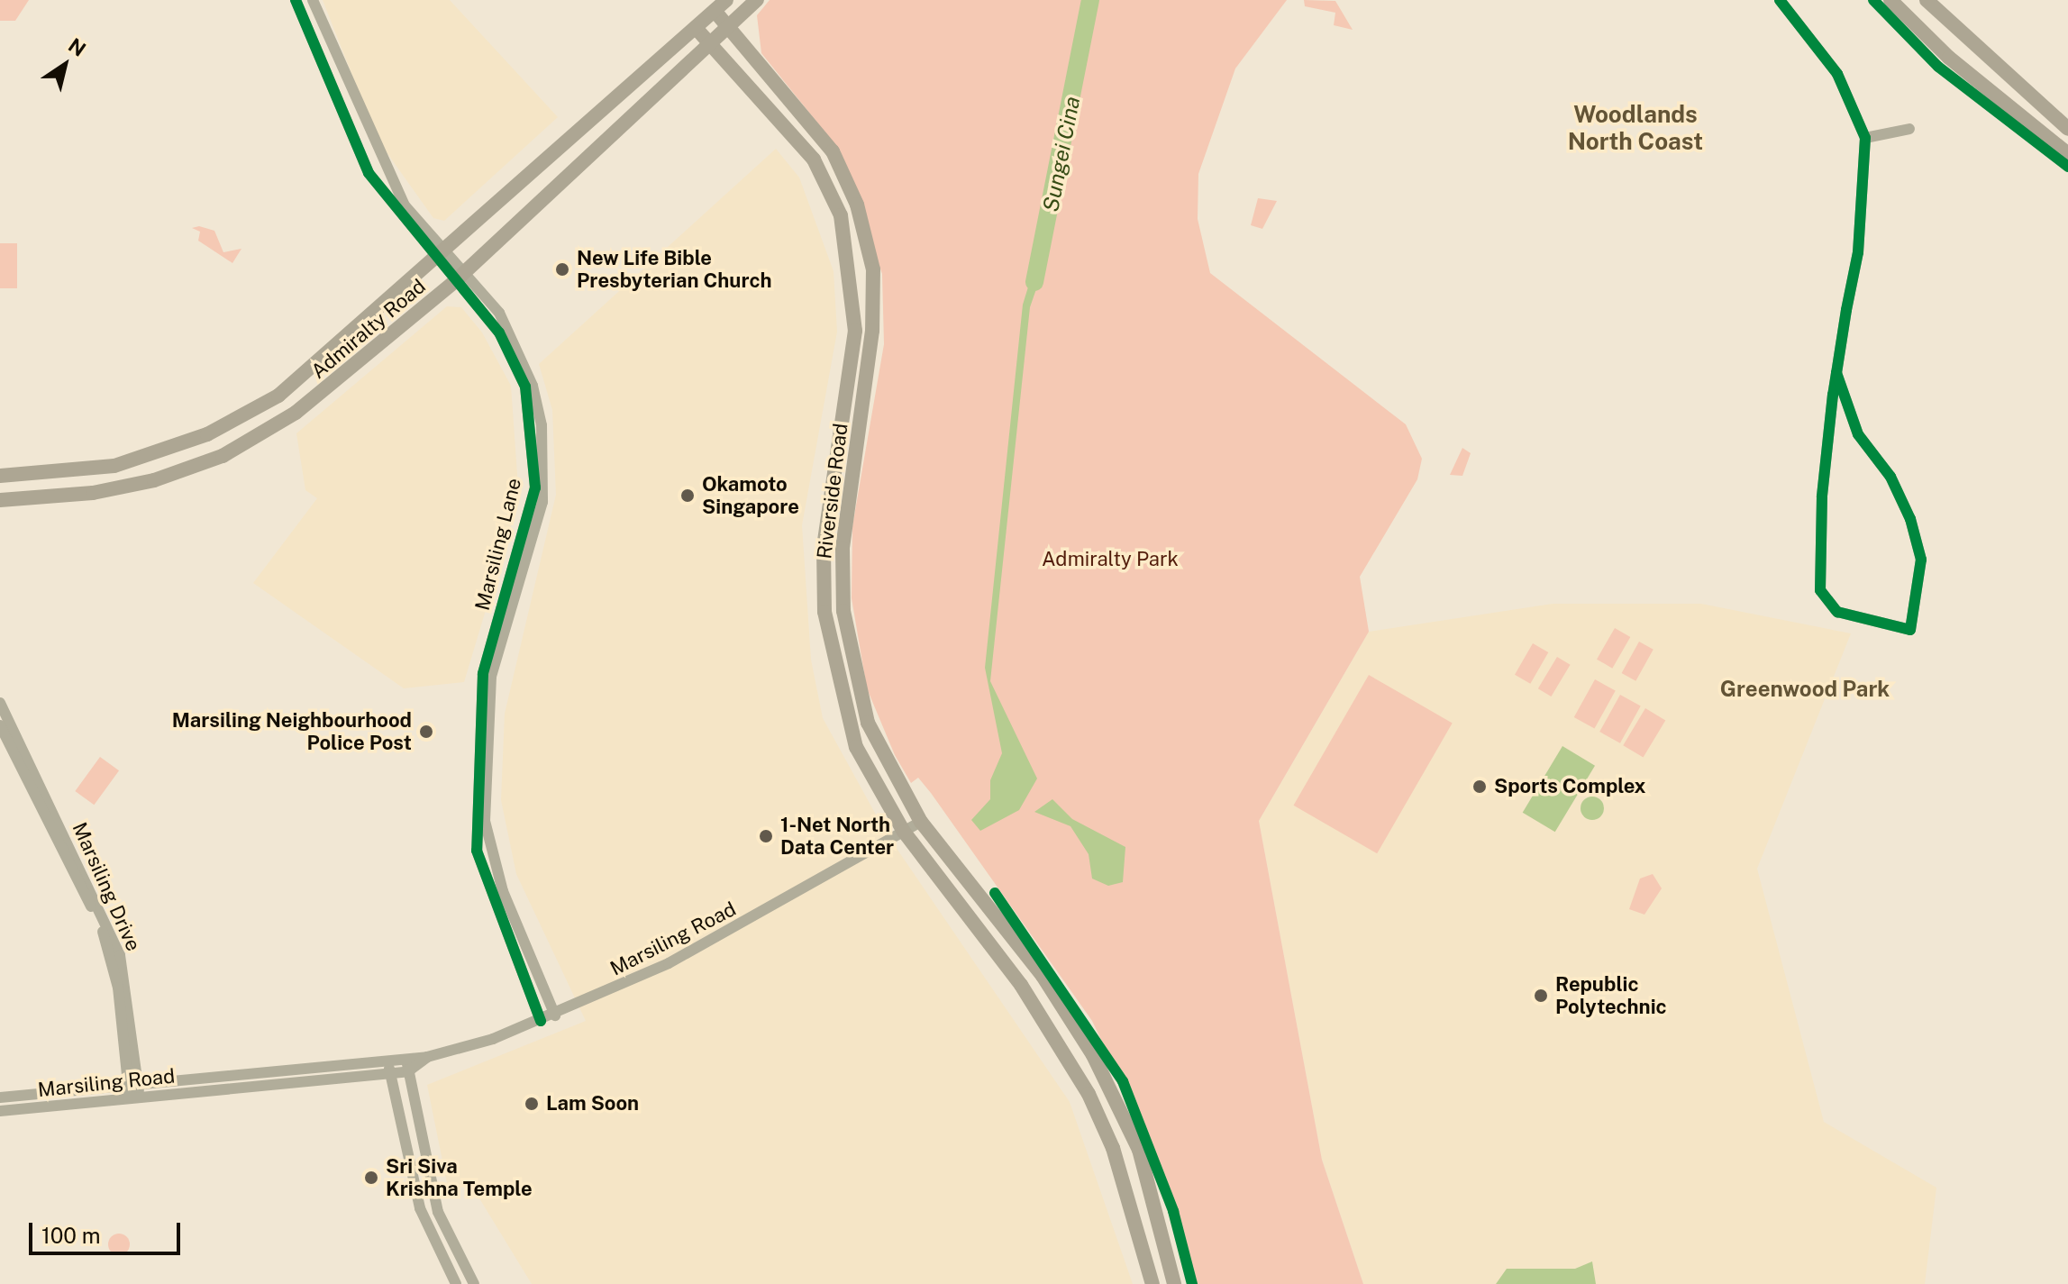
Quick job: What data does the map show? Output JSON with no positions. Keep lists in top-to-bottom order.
{
  "streets": {
    "main road": ["Admiralty Road", "Riverside Road"],
    "street": ["Marsiling Lane", "Marsiling Drive", "Marsiling Road"]
  },
  "crossings": [
    ["Admiralty Road", "Riverside Road"],
    ["Admiralty Road", "Marsiling Lane"],
    ["Riverside Road", "Marsiling Road"],
    ["Marsiling Lane", "Marsiling Road"],
    ["Marsiling Drive", "Marsiling Road"]
  ],
  "districts": ["Woodlands North Coast", "Greenwood Park"],
  "water": ["Sungei Cina"],
  "parks": ["Admiralty Park"],
  "places": [
    "New Life Bible Presbyterian Church",
    "Okamoto Singapore",
    "Marsiling Neighbourhood Police Post",
    "Sports Complex",
    "1-Net North Data Center",
    "Republic Polytechnic",
    "Lam Soon",
    "Sri Siva Krishna Temple"
  ],
  "scale_bar": "100 m",
  "north": "top right"
}
